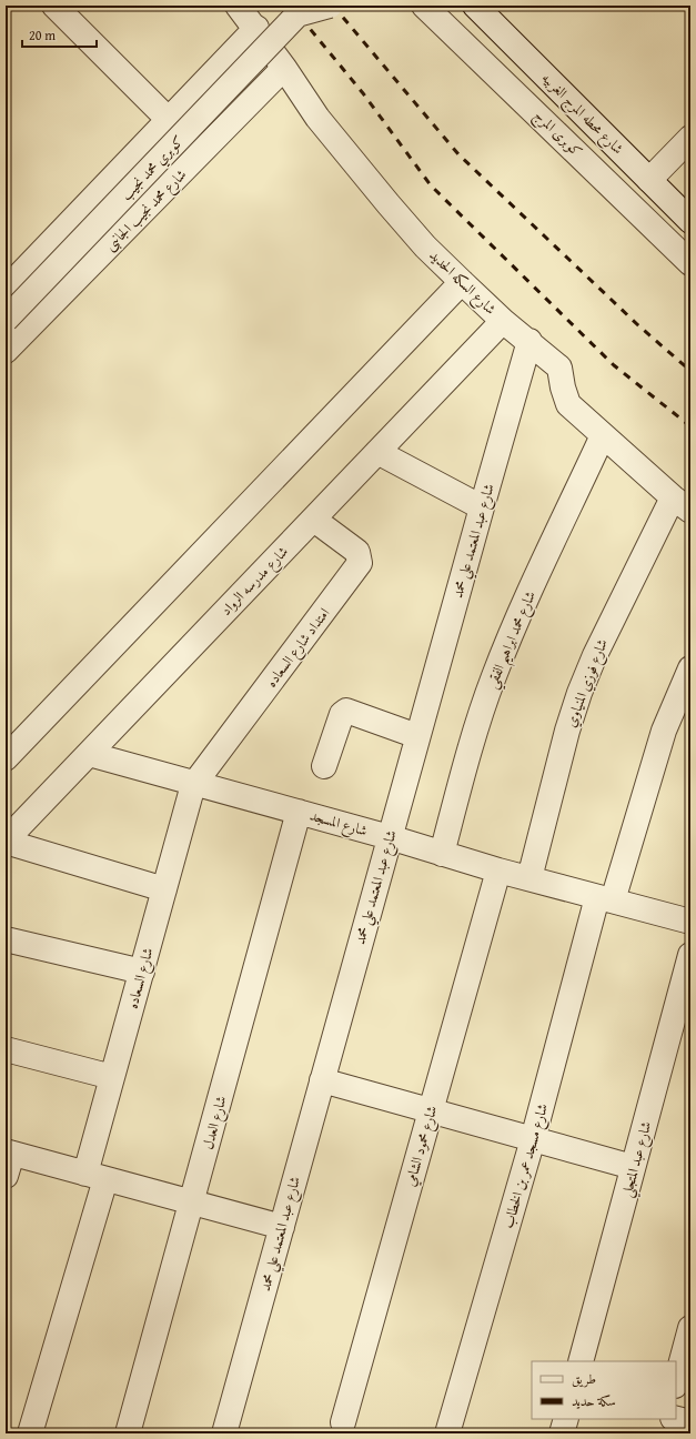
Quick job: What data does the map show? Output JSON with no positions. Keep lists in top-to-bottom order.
{
  "streets": {
    "street": [
      "شارع محطه المرج الغربيه",
      "كوبرى المرج",
      "كوبري محمد نجيب",
      "شارع محمد نجيب الجانبى",
      "شارع السكه الحديد",
      "شارع عبد المعتمد علي محمد",
      "شارع مدرسه الرواد",
      "شارع محمد ابراهيم الفقي",
      "امتداد شارع السعاده",
      "شارع فوزي المنياوي",
      "شارع المسجد",
      "شارع السعاده",
      "شارع العدل",
      "شارع محمود الشامي",
      "شارع عبد المتجلي",
      "شارع مسجد عمر بن الخطاب"
    ]
  },
  "crossings": [
    ["شارع محمد نجيب الجانبى", "شارع السكه الحديد"],
    ["شارع السكه الحديد", "شارع عبد المعتمد علي محمد"],
    ["شارع السكه الحديد", "شارع مدرسه الرواد"],
    ["شارع السكه الحديد", "شارع محمد ابراهيم الفقي"],
    ["شارع السكه الحديد", "شارع فوزي المنياوي"],
    ["شارع عبد المعتمد علي محمد", "شارع المسجد"],
    ["شارع مدرسه الرواد", "امتداد شارع السعاده"],
    ["شارع مدرسه الرواد", "شارع المسجد"],
    ["شارع محمد ابراهيم الفقي", "شارع المسجد"],
    ["امتداد شارع السعاده", "شارع المسجد"],
    ["امتداد شارع السعاده", "شارع السعاده"],
    ["شارع فوزي المنياوي", "شارع المسجد"],
    ["شارع المسجد", "شارع السعاده"],
    ["شارع المسجد", "شارع العدل"],
    ["شارع المسجد", "شارع محمود الشامي"],
    ["شارع المسجد", "شارع مسجد عمر بن الخطاب"]
  ],
  "legend": ["طريق", "سكة حديد"],
  "scale_bar": "20 m"
}
